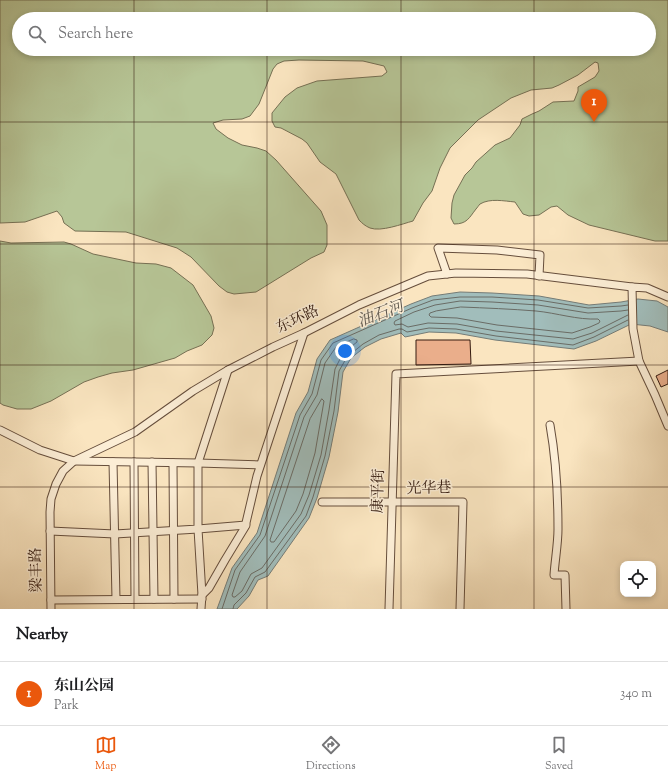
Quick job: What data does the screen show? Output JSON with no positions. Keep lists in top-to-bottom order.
{
  "streets": {
    "street": [
      "东环路",
      "光华巷",
      "康平街",
      "梁丰路"
    ]
  },
  "crossings": [
    ["东环路", "梁丰路"],
    ["光华巷", "康平街"]
  ],
  "water": ["油石河"],
  "page": {
    "search": "Search here",
    "pins": "1",
    "heading": "Nearby",
    "list": [
      {
        "mark": "1",
        "name": "东山公园",
        "note": "Park",
        "value": "340 m"
      }
    ],
    "nav": ["Map", "Directions", "Saved"]
  }
}
